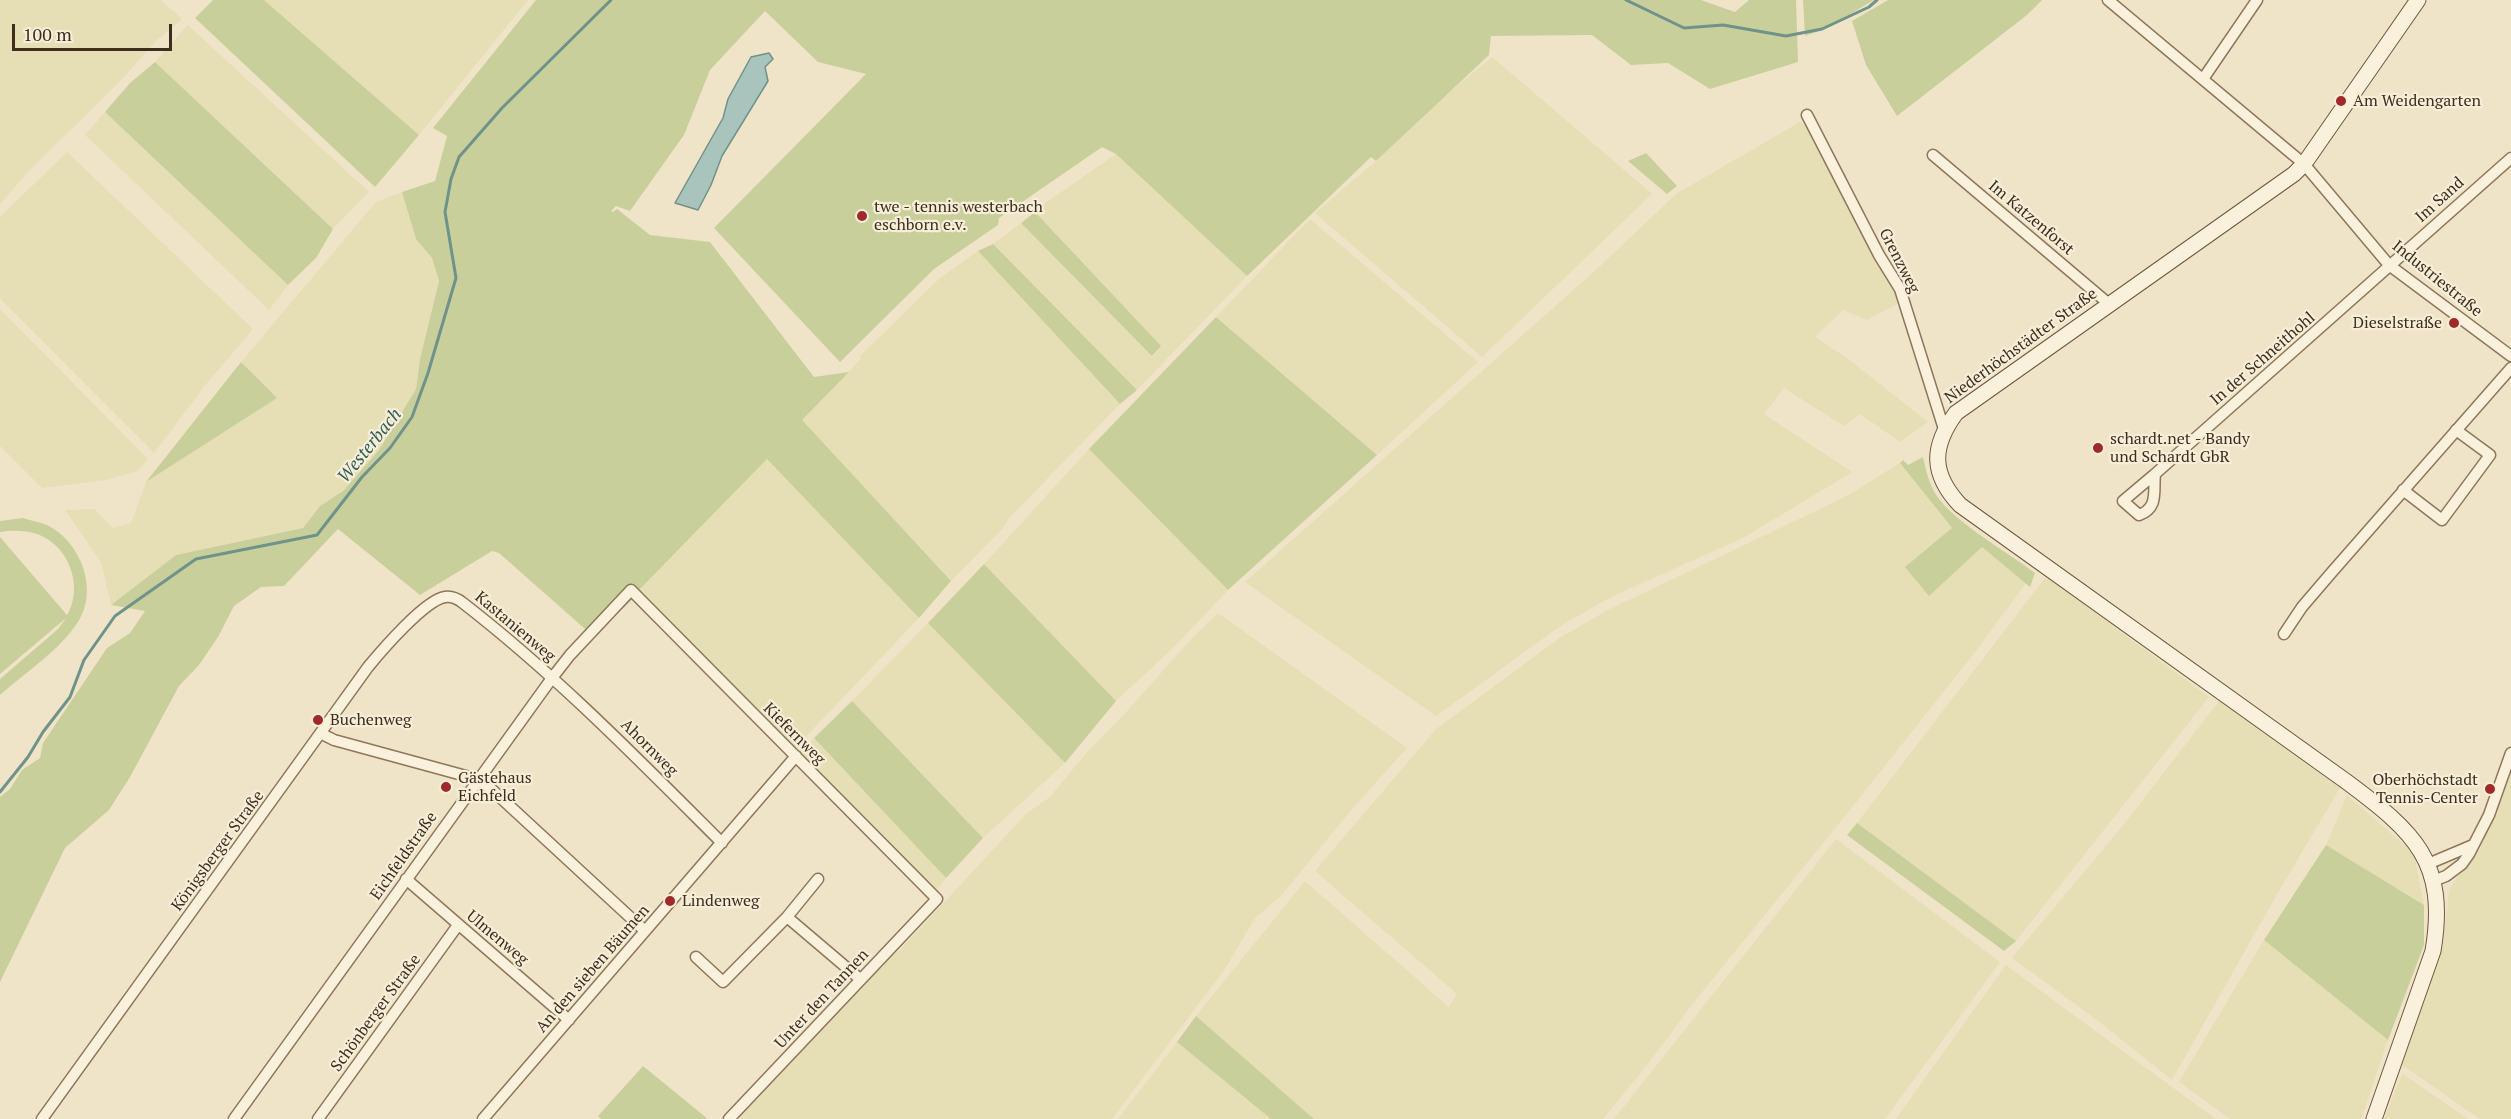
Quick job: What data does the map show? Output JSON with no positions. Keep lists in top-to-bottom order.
{
  "streets": {
    "street": [
      "Im Sand",
      "Im Katzenforst",
      "Grenzweg",
      "Industriestraße",
      "Niederhöchstädter Straße",
      "In der Schneithohl",
      "Kastanienweg",
      "Kiefernweg",
      "Ahornweg",
      "Königsberger Straße",
      "Eichfeldstraße",
      "Ulmenweg",
      "An den sieben Bäumen",
      "Unter den Tannen",
      "Schönberger Straße"
    ]
  },
  "crossings": [
    ["Im Sand", "Industriestraße"],
    ["Im Sand", "In der Schneithohl"],
    ["Im Katzenforst", "Niederhöchstädter Straße"],
    ["Grenzweg", "Niederhöchstädter Straße"],
    ["Industriestraße", "Niederhöchstädter Straße"],
    ["Industriestraße", "In der Schneithohl"],
    ["Kastanienweg", "Ahornweg"],
    ["Kastanienweg", "Königsberger Straße"],
    ["Kastanienweg", "Eichfeldstraße"],
    ["Kiefernweg", "Eichfeldstraße"],
    ["Kiefernweg", "An den sieben Bäumen"],
    ["Kiefernweg", "Unter den Tannen"],
    ["Ahornweg", "Eichfeldstraße"],
    ["Ahornweg", "An den sieben Bäumen"],
    ["Eichfeldstraße", "Ulmenweg"],
    ["Ulmenweg", "An den sieben Bäumen"],
    ["Ulmenweg", "Schönberger Straße"]
  ],
  "water": ["Westerbach"],
  "places": [
    "Am Weidengarten",
    "twe - tennis westerbach eschborn e.v.",
    "Dieselstraße",
    "schardt.net - Bandy und Schardt GbR",
    "Buchenweg",
    "Gästehaus Eichfeld",
    "Oberhöchstadt Tennis-Center",
    "Lindenweg"
  ],
  "scale_bar": "100 m"
}
